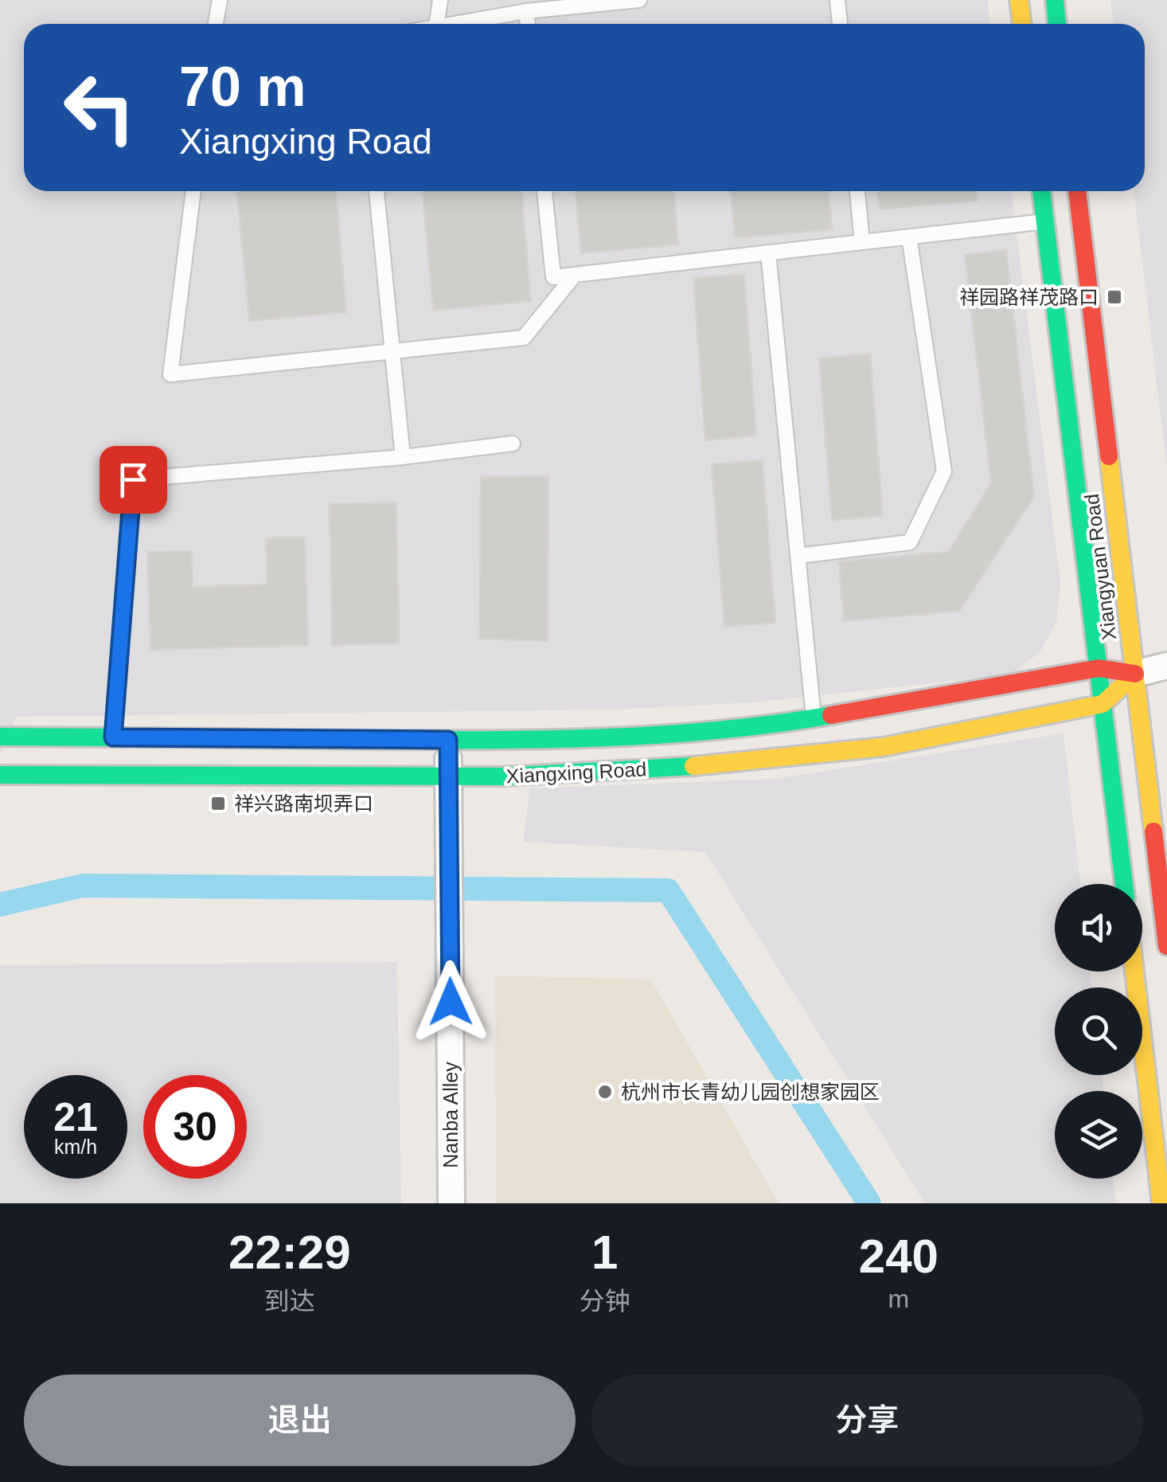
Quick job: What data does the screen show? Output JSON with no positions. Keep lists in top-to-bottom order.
{
  "streets": {
    "street": ["Xiangyuan Road", "Xiangxing Road", "Nanba Alley"]
  },
  "crossings": [
    ["Xiangyuan Road", "Xiangxing Road"],
    ["Xiangxing Road", "Nanba Alley"]
  ],
  "places": {
    "transit": ["祥园路祥茂路口", "祥兴路南坝弄口"],
    "other": ["杭州市长青幼儿园创想家园区"]
  },
  "page": {
    "turn": ["70 m", "Xiangxing Road"],
    "speed": "21 km/h",
    "limit": "30",
    "eta": [
      "22:29",
      "到达",
      "1",
      "分钟",
      "240",
      "m"
    ],
    "buttons": ["退出", "分享"]
  }
}
